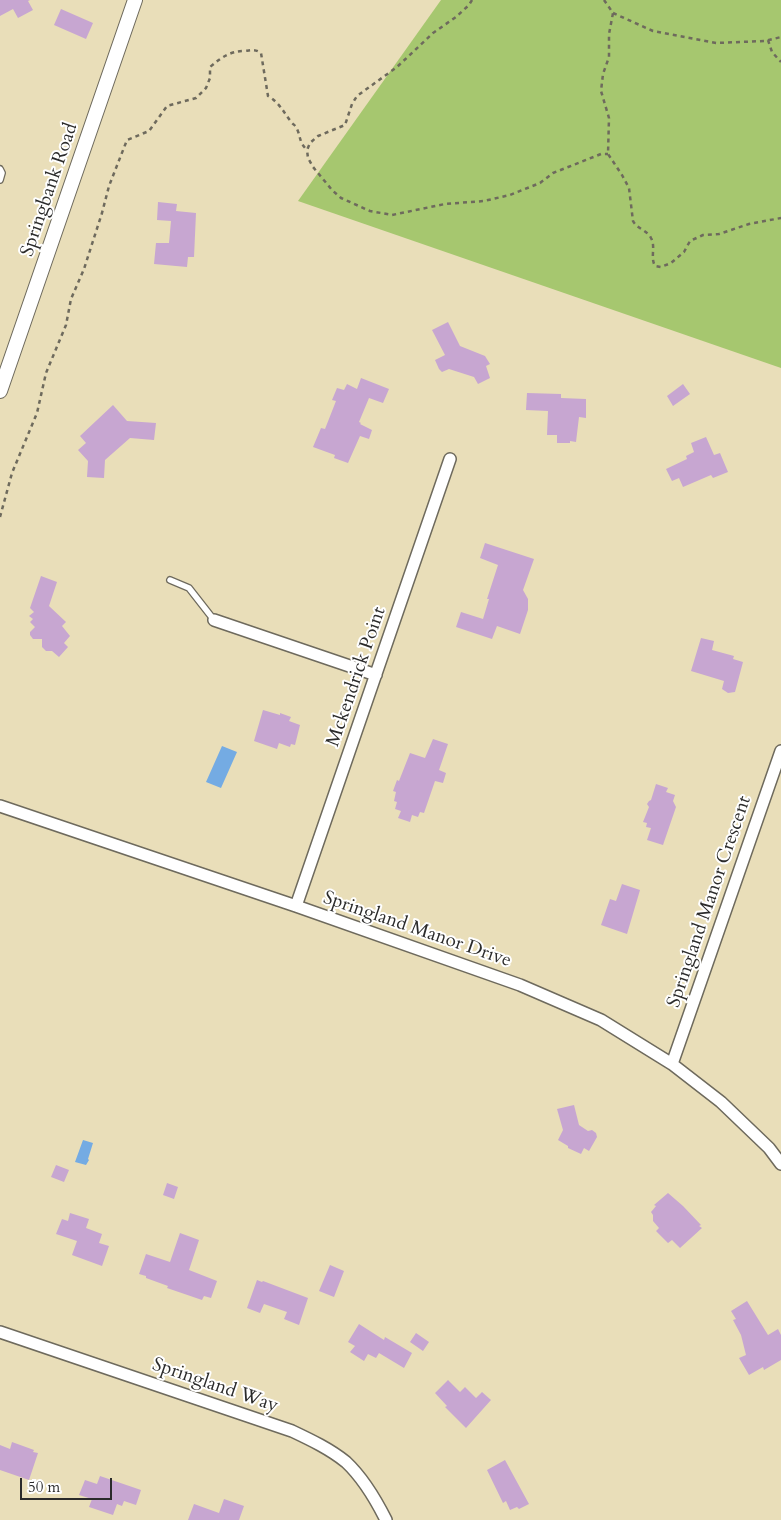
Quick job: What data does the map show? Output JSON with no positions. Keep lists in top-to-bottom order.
{
  "streets": {
    "street": [
      "Springbank Road",
      "Mckendrick Point",
      "Springland Manor Crescent",
      "Springland Manor Drive",
      "Springland Way"
    ]
  },
  "crossings": [
    ["Mckendrick Point", "Springland Manor Drive"],
    ["Springland Manor Crescent", "Springland Manor Drive"]
  ],
  "scale_bar": "50 m"
}
